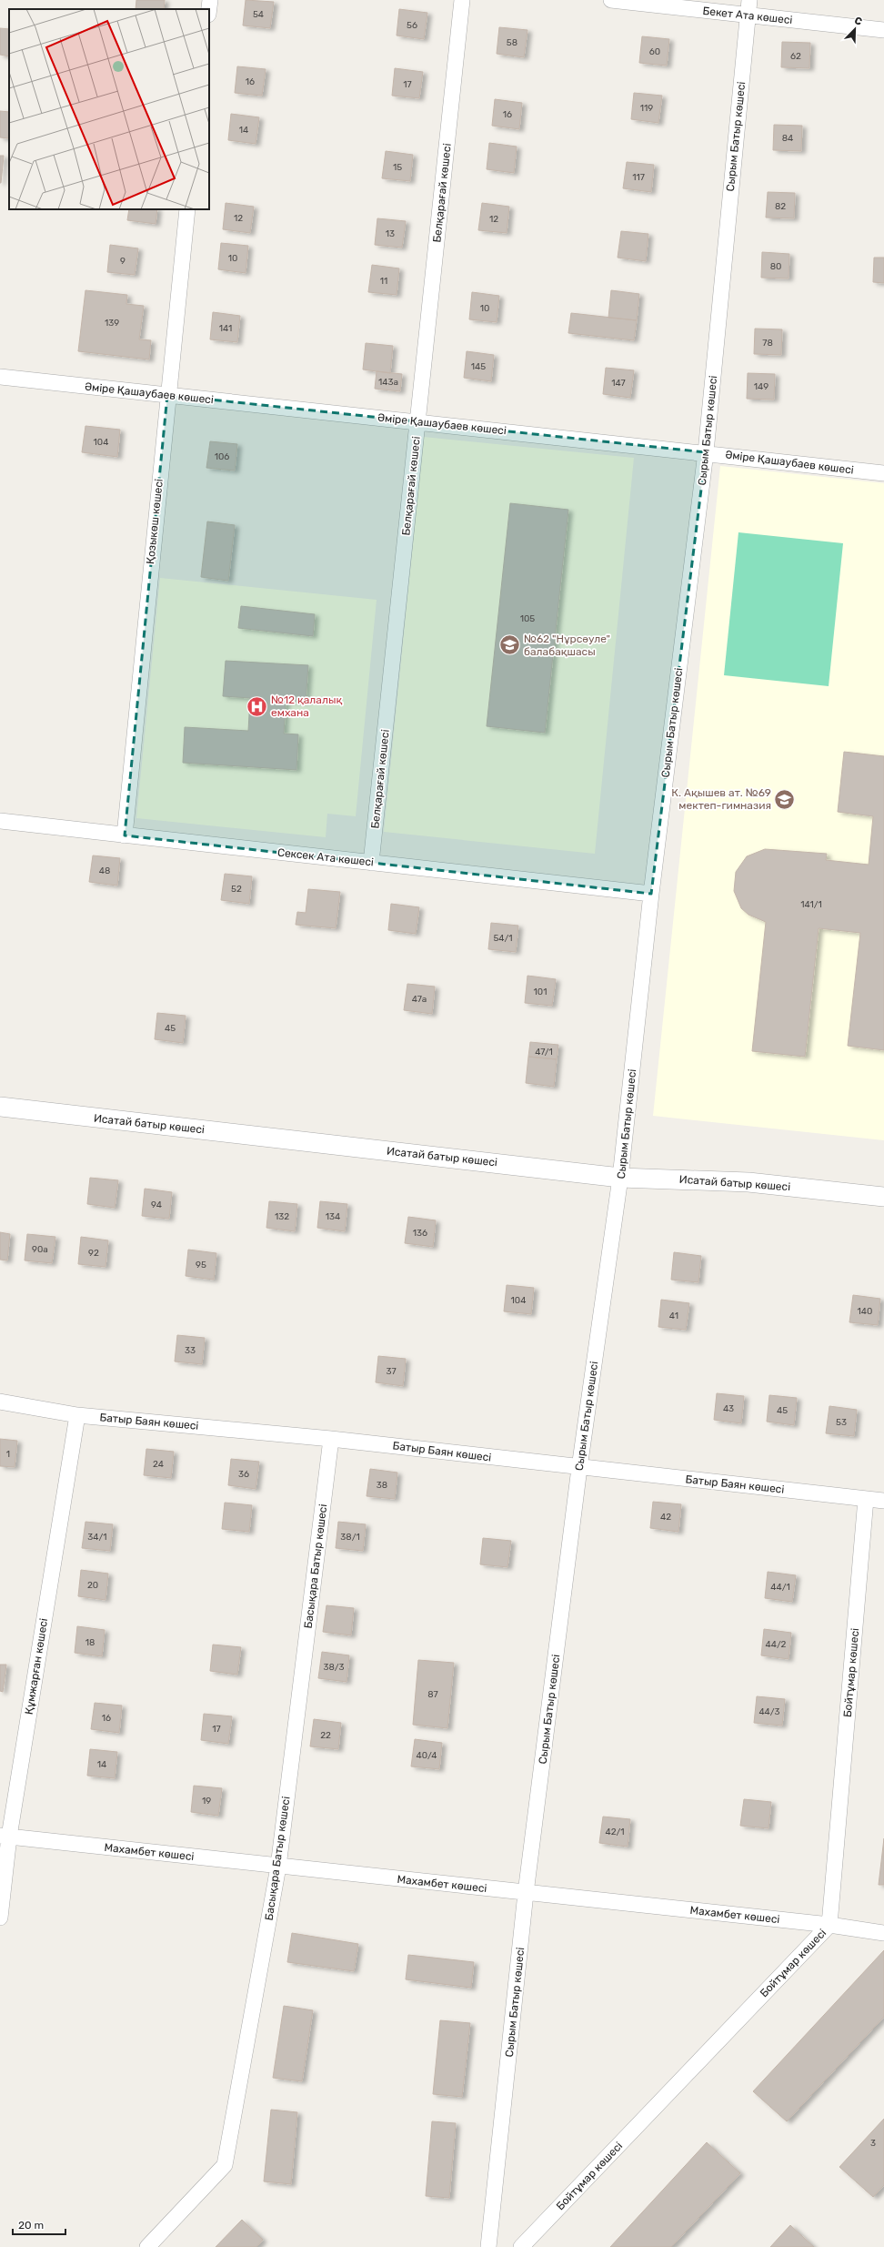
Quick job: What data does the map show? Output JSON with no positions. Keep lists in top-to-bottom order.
{
  "streets": {
    "street": [
      "Бекет Ата көшесі",
      "Сырым Батыр көшесі",
      "Белқарағай көшесі",
      "Әміре Қашаубаев көшесі",
      "Қозыкөш көшесі",
      "Сексек Ата көшесі",
      "Исатай батыр көшесі",
      "Батыр Баян көшесі",
      "Басықара Батыр көшесі",
      "Құмжарған көшесі",
      "Бойтұмар көшесі",
      "Махамбет көшесі"
    ]
  },
  "crossings": [
    ["Бекет Ата көшесі", "Сырым Батыр көшесі"],
    ["Сырым Батыр көшесі", "Әміре Қашаубаев көшесі"],
    ["Сырым Батыр көшесі", "Сексек Ата көшесі"],
    ["Сырым Батыр көшесі", "Исатай батыр көшесі"],
    ["Сырым Батыр көшесі", "Батыр Баян көшесі"],
    ["Сырым Батыр көшесі", "Махамбет көшесі"],
    ["Белқарағай көшесі", "Әміре Қашаубаев көшесі"],
    ["Белқарағай көшесі", "Сексек Ата көшесі"],
    ["Әміре Қашаубаев көшесі", "Қозыкөш көшесі"],
    ["Қозыкөш көшесі", "Сексек Ата көшесі"],
    ["Батыр Баян көшесі", "Басықара Батыр көшесі"],
    ["Батыр Баян көшесі", "Құмжарған көшесі"],
    ["Батыр Баян көшесі", "Бойтұмар көшесі"],
    ["Басықара Батыр көшесі", "Махамбет көшесі"],
    ["Құмжарған көшесі", "Махамбет көшесі"],
    ["Бойтұмар көшесі", "Махамбет көшесі"]
  ],
  "places": {
    "school or university": ["№62 \"Нұрсәуле\" балабақшасы", "К. Ақышев ат. №69 мектеп-гимназия"],
    "hospital": ["№12 қалалық емхана"]
  },
  "house_numbers": [
    "54",
    "56",
    "58",
    "60",
    "62",
    "16",
    "17",
    "119",
    "16",
    "14",
    "84",
    "15",
    "117",
    "82",
    "12",
    "12",
    "13",
    "10",
    "9",
    "80",
    "11",
    "10",
    "139",
    "141",
    "78",
    "145",
    "143а",
    "147",
    "149",
    "104",
    "106",
    "105",
    "48",
    "52",
    "141/1",
    "54/1",
    "101",
    "47а",
    "45",
    "47/1",
    "94",
    "132",
    "134",
    "136",
    "90а",
    "92",
    "95",
    "104",
    "140",
    "41",
    "33",
    "37",
    "43",
    "45",
    "53",
    "1",
    "24",
    "36",
    "38",
    "42",
    "34/1",
    "38/1",
    "20",
    "44/1",
    "18",
    "44/2",
    "38/3",
    "87",
    "44/3",
    "16",
    "17",
    "22",
    "40/4",
    "14",
    "19",
    "42/1",
    "3"
  ],
  "scale_bar": "20 m",
  "north": "top right"
}
